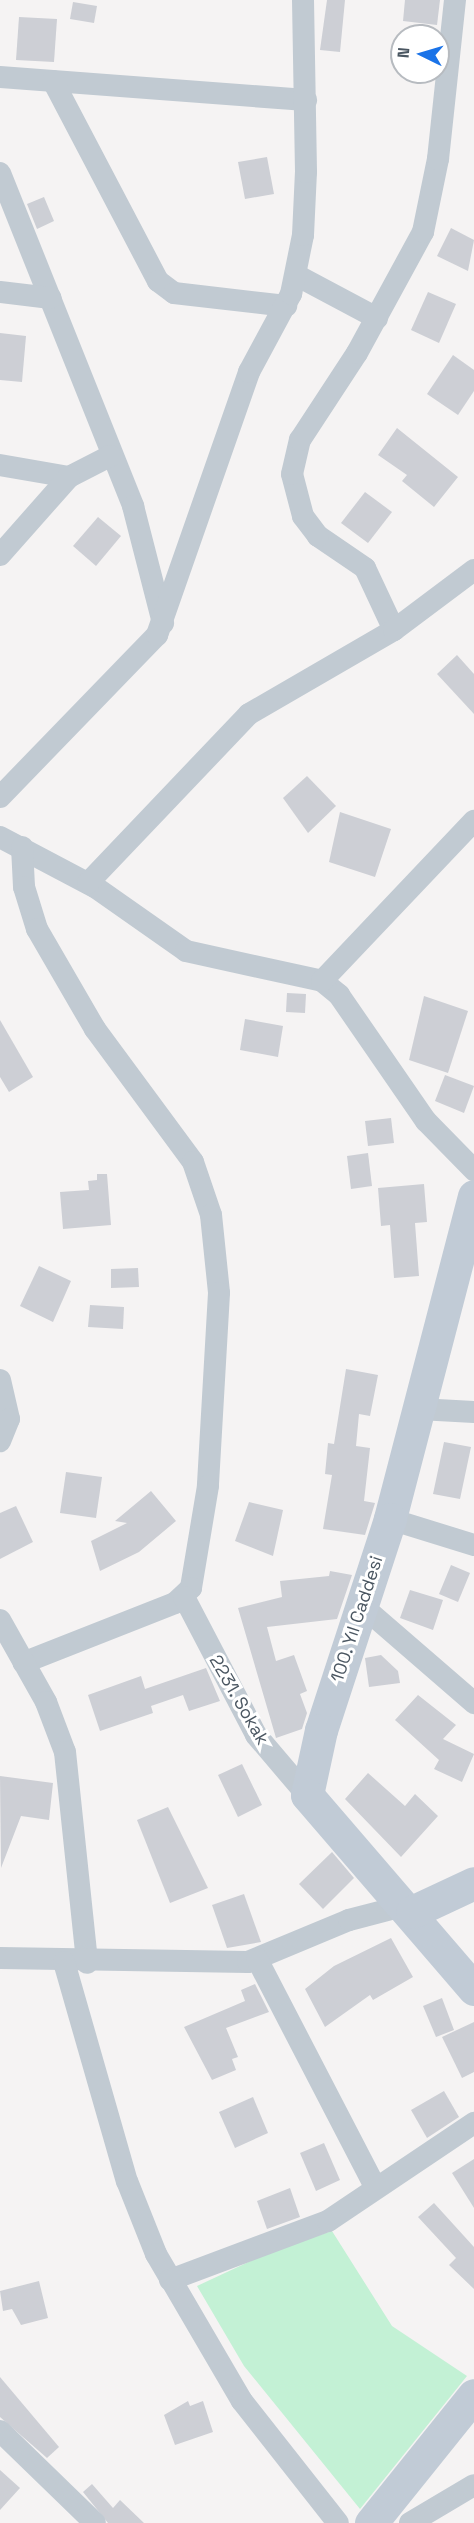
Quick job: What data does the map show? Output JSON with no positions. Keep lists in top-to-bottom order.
{
  "streets": {
    "street": ["100. Yıl Caddesi", "2231. Sokak"]
  },
  "crossings": [
    ["100. Yıl Caddesi", "2231. Sokak"]
  ],
  "north": "left"
}
